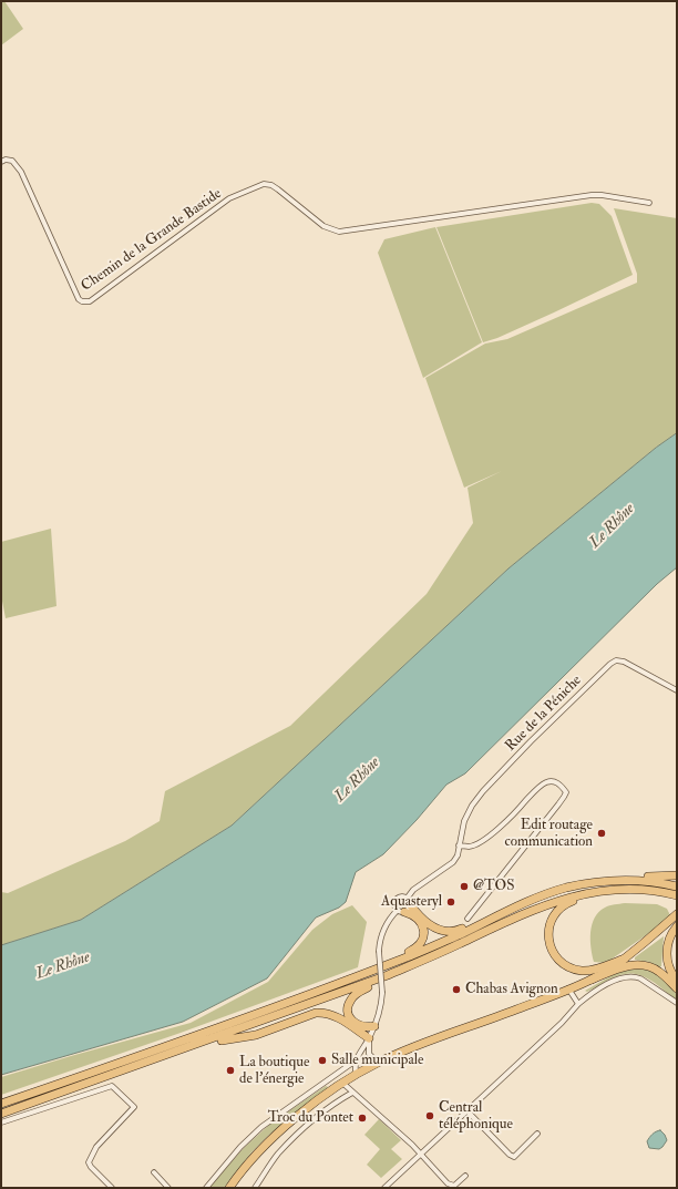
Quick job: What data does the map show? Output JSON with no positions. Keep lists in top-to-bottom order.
{
  "streets": {
    "street": ["Chemin de la Grande Bastide", "Rue de la Péniche"]
  },
  "water": ["Le Rhône"],
  "places": [
    "Edit routage communication",
    "@TOS",
    "Aquasteryl",
    "Chabas Avignon",
    "Salle municipale",
    "La boutique de l’énergie",
    "Central téléphonique",
    "Troc du Pontet"
  ]
}
